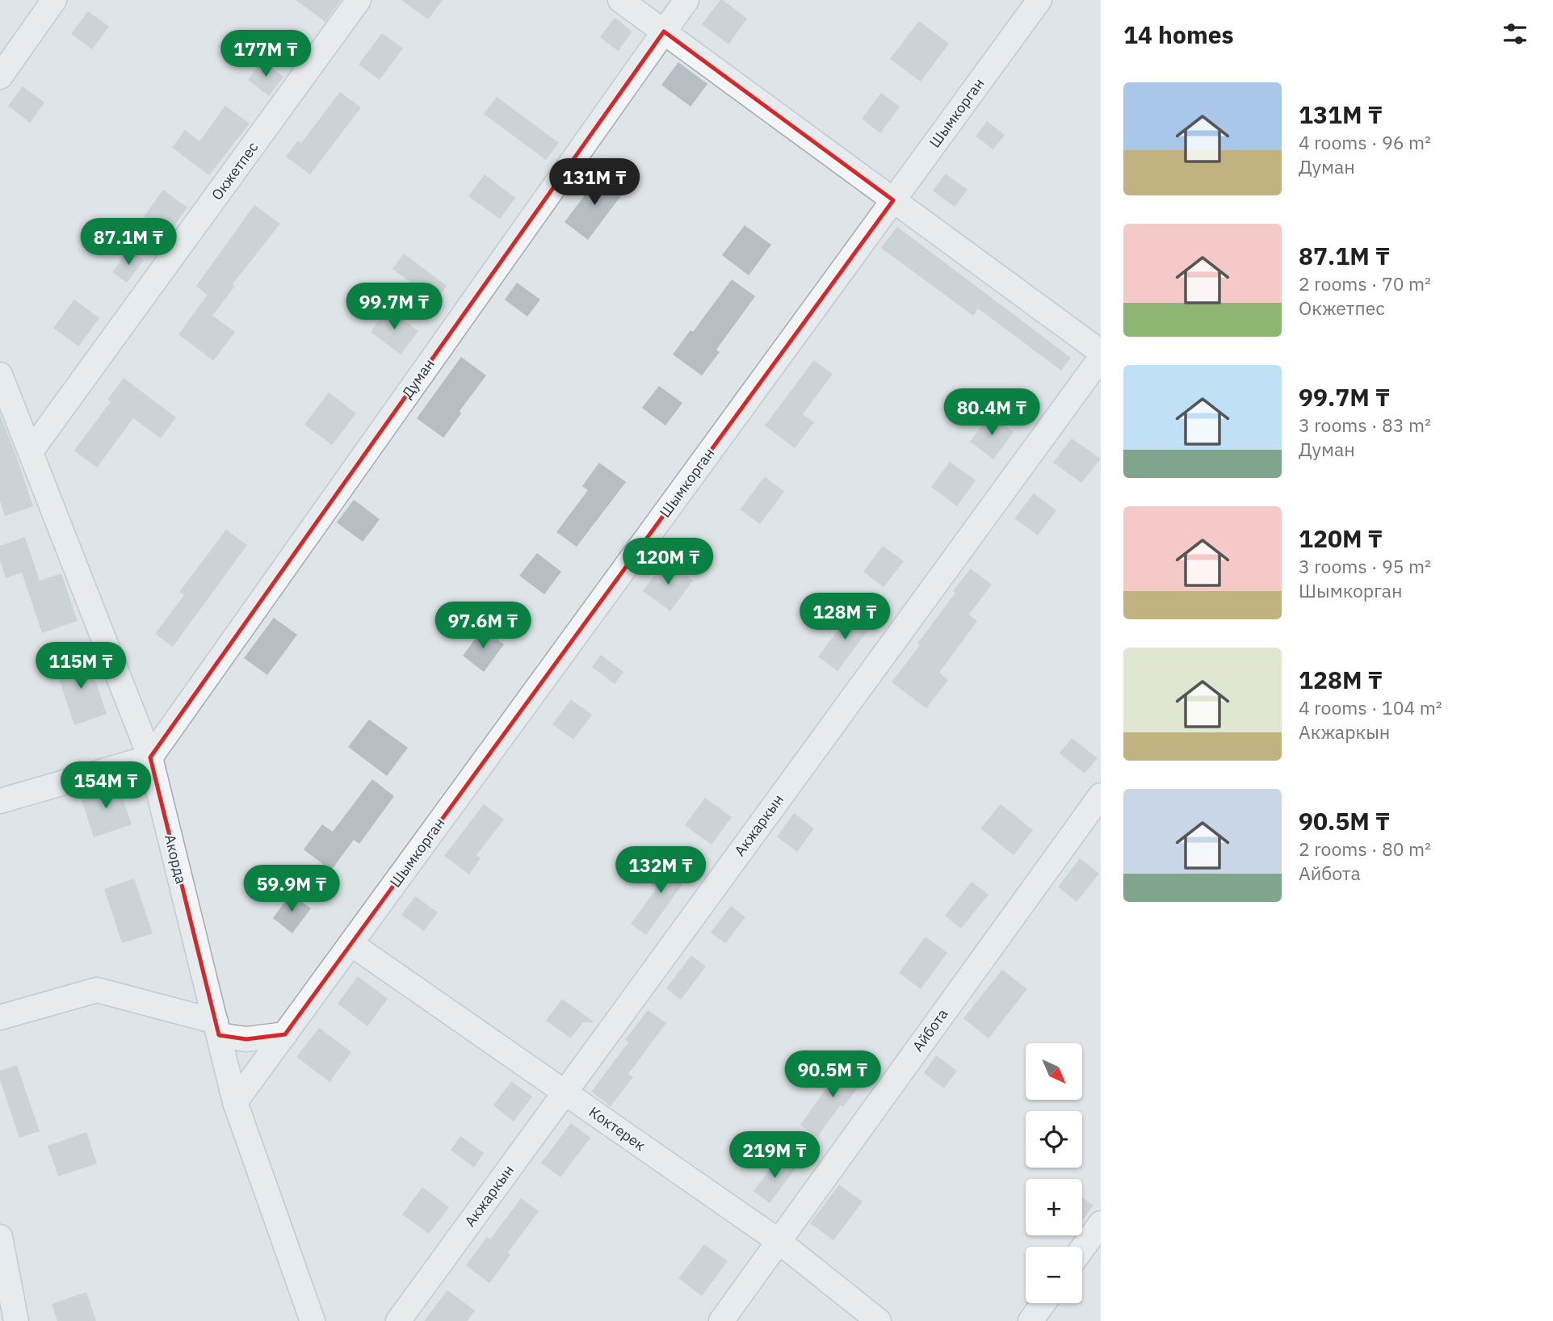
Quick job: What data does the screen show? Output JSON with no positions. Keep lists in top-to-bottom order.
{
  "streets": {
    "street": [
      "Шымкорган",
      "Окжетпес",
      "Думан",
      "Акжаркын",
      "Акорда",
      "Айбота",
      "Коктерек"
    ]
  },
  "crossings": [
    ["Шымкорган", "Акорда"],
    ["Шымкорган", "Коктерек"],
    ["Окжетпес", "Акорда"],
    ["Думан", "Акорда"],
    ["Акжаркын", "Коктерек"],
    ["Айбота", "Коктерек"]
  ],
  "north": "bottom right",
  "page": {
    "heading": "14 homes",
    "price": [
      "177M ₸",
      "131M ₸",
      "87.1M ₸",
      "99.7M ₸",
      "80.4M ₸",
      "120M ₸",
      "128M ₸",
      "97.6M ₸",
      "115M ₸",
      "154M ₸",
      "132M ₸",
      "59.9M ₸",
      "90.5M ₸",
      "219M ₸"
    ],
    "list": [
      {
        "name": "131M ₸",
        "note": "4 rooms · 96 m² · Думан"
      },
      {
        "name": "87.1M ₸",
        "note": "2 rooms · 70 m² · Окжетпес"
      },
      {
        "name": "99.7M ₸",
        "note": "3 rooms · 83 m² · Думан"
      },
      {
        "name": "120M ₸",
        "note": "3 rooms · 95 m² · Шымкорган"
      },
      {
        "name": "128M ₸",
        "note": "4 rooms · 104 m² · Акжаркын"
      },
      {
        "name": "90.5M ₸",
        "note": "2 rooms · 80 m² · Айбота"
      }
    ],
    "map_buttons": ["+", "−"]
  }
}
